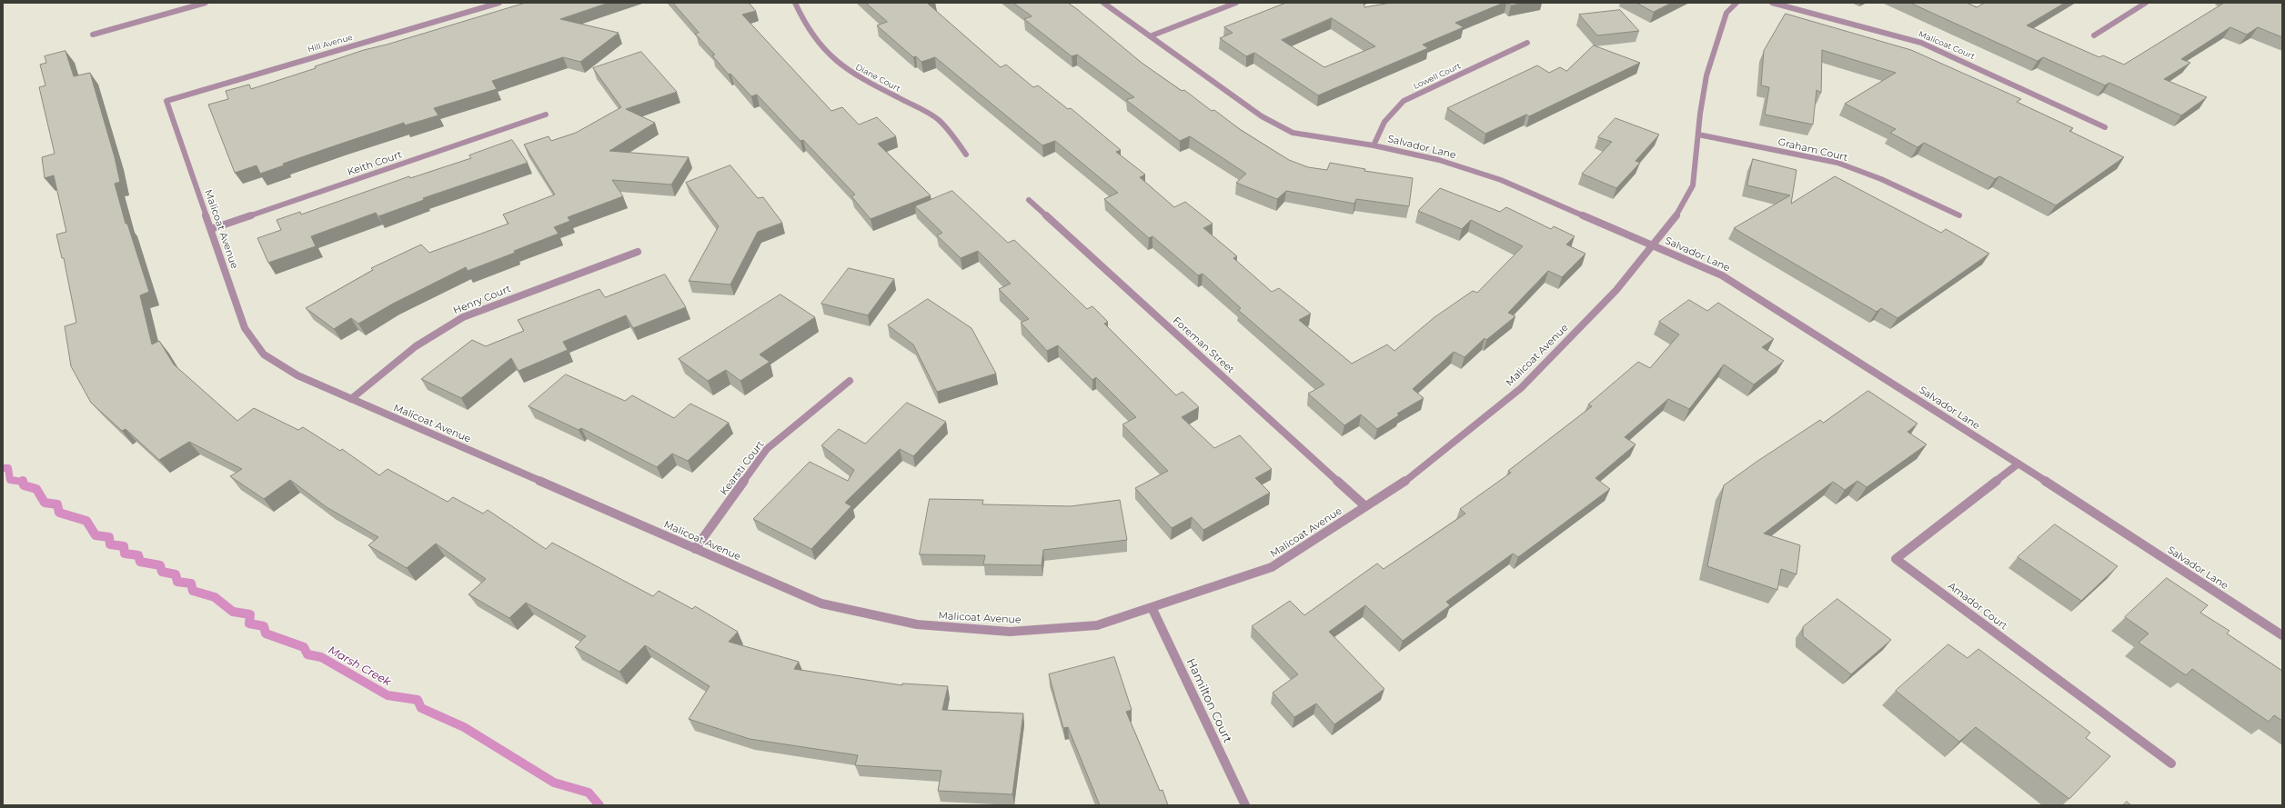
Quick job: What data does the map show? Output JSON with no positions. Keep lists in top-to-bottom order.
{
  "streets": {
    "street": [
      "Hill Avenue",
      "Malicoat Court",
      "Lowell Court",
      "Diane Court",
      "Salvador Lane",
      "Graham Court",
      "Keith Court",
      "Malicoat Avenue",
      "Henry Court",
      "Foreman Street",
      "Kearsti Court",
      "Amador Court",
      "Hamilton Court"
    ]
  },
  "crossings": [
    ["Hill Avenue", "Malicoat Avenue"],
    ["Lowell Court", "Salvador Lane"],
    ["Salvador Lane", "Malicoat Avenue"],
    ["Salvador Lane", "Amador Court"],
    ["Graham Court", "Malicoat Avenue"],
    ["Keith Court", "Malicoat Avenue"],
    ["Malicoat Avenue", "Henry Court"],
    ["Malicoat Avenue", "Foreman Street"],
    ["Malicoat Avenue", "Kearsti Court"],
    ["Malicoat Avenue", "Hamilton Court"]
  ],
  "water": ["Marsh Creek"]
}
